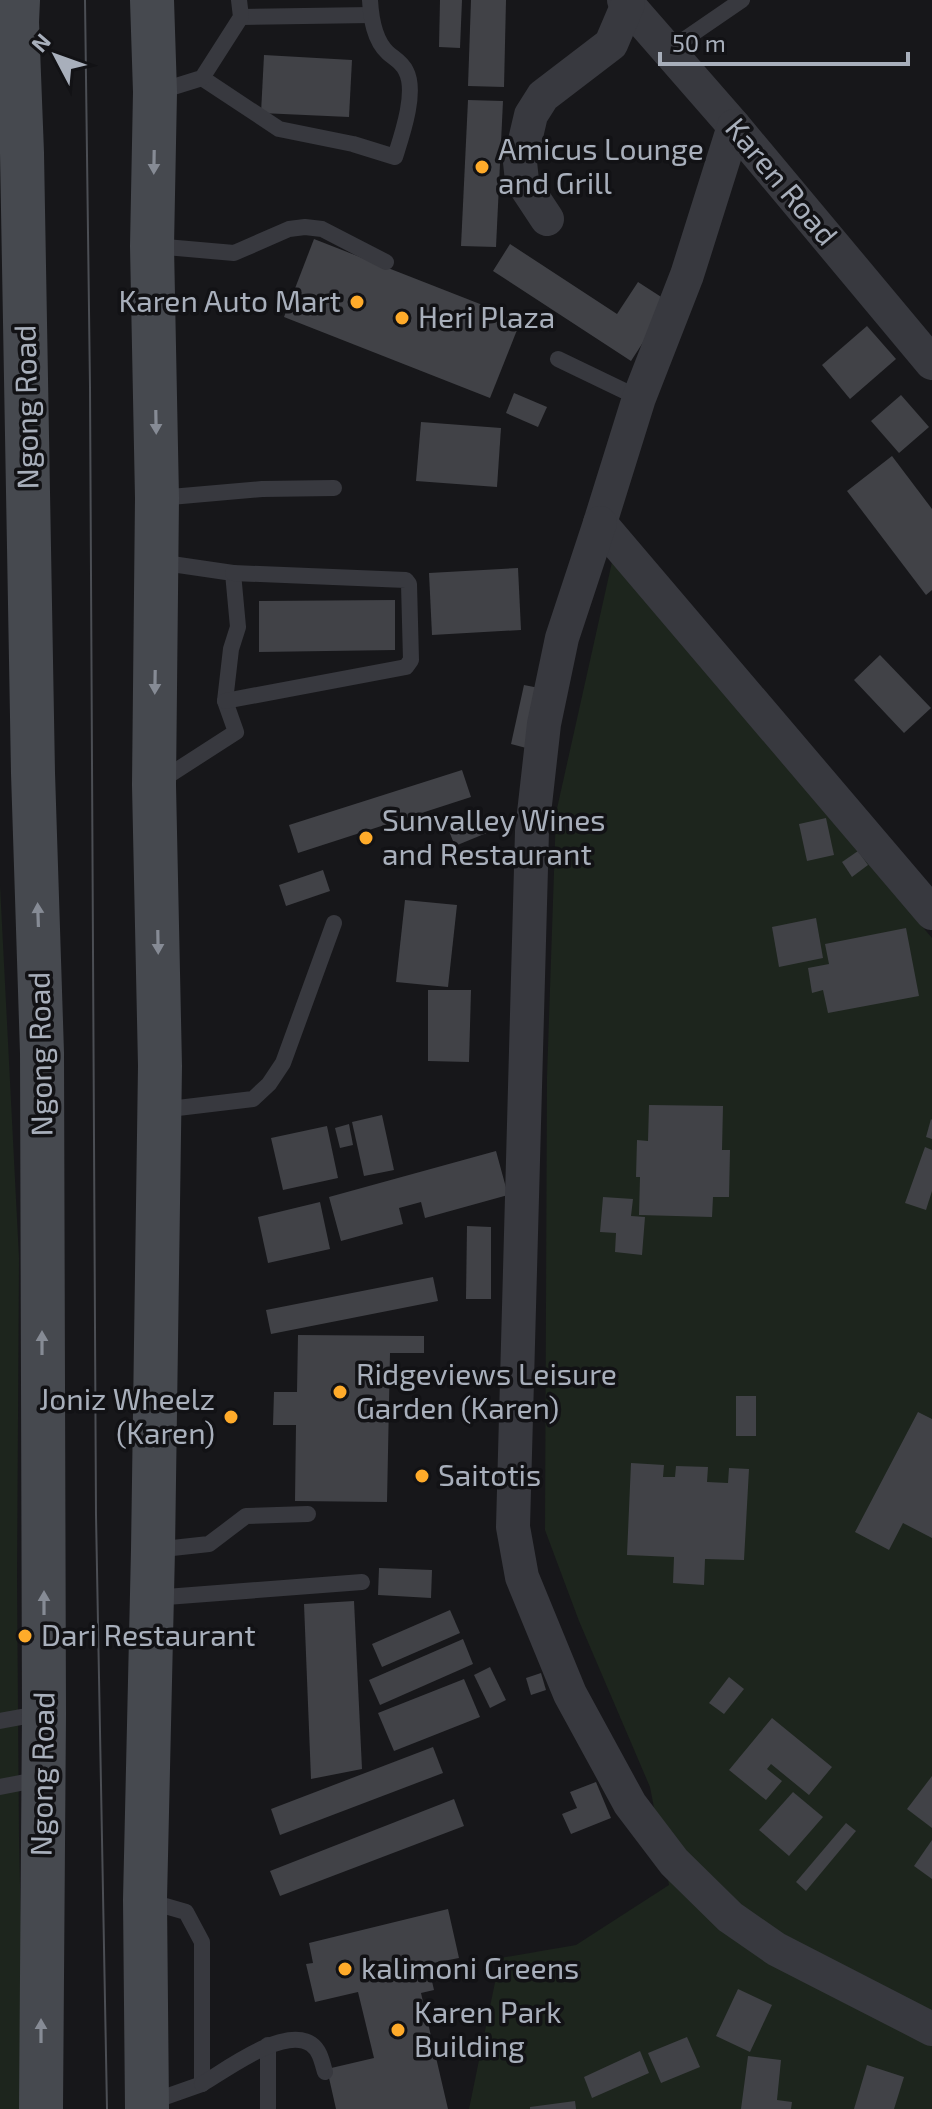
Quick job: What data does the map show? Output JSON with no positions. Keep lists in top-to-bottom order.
{
  "streets": {
    "main road": ["Ngong Road"],
    "street": ["Karen Road"]
  },
  "places": [
    "Amicus Lounge and Grill",
    "Karen Auto Mart",
    "Heri Plaza",
    "Sunvalley Wines and Restaurant",
    "Ridgeviews Leisure Garden (Karen)",
    "Joniz Wheelz (Karen)",
    "Saitotis",
    "Dari Restaurant",
    "kalimoni Greens",
    "Karen Park Building"
  ],
  "scale_bar": "50 m",
  "north": "top left"
}
